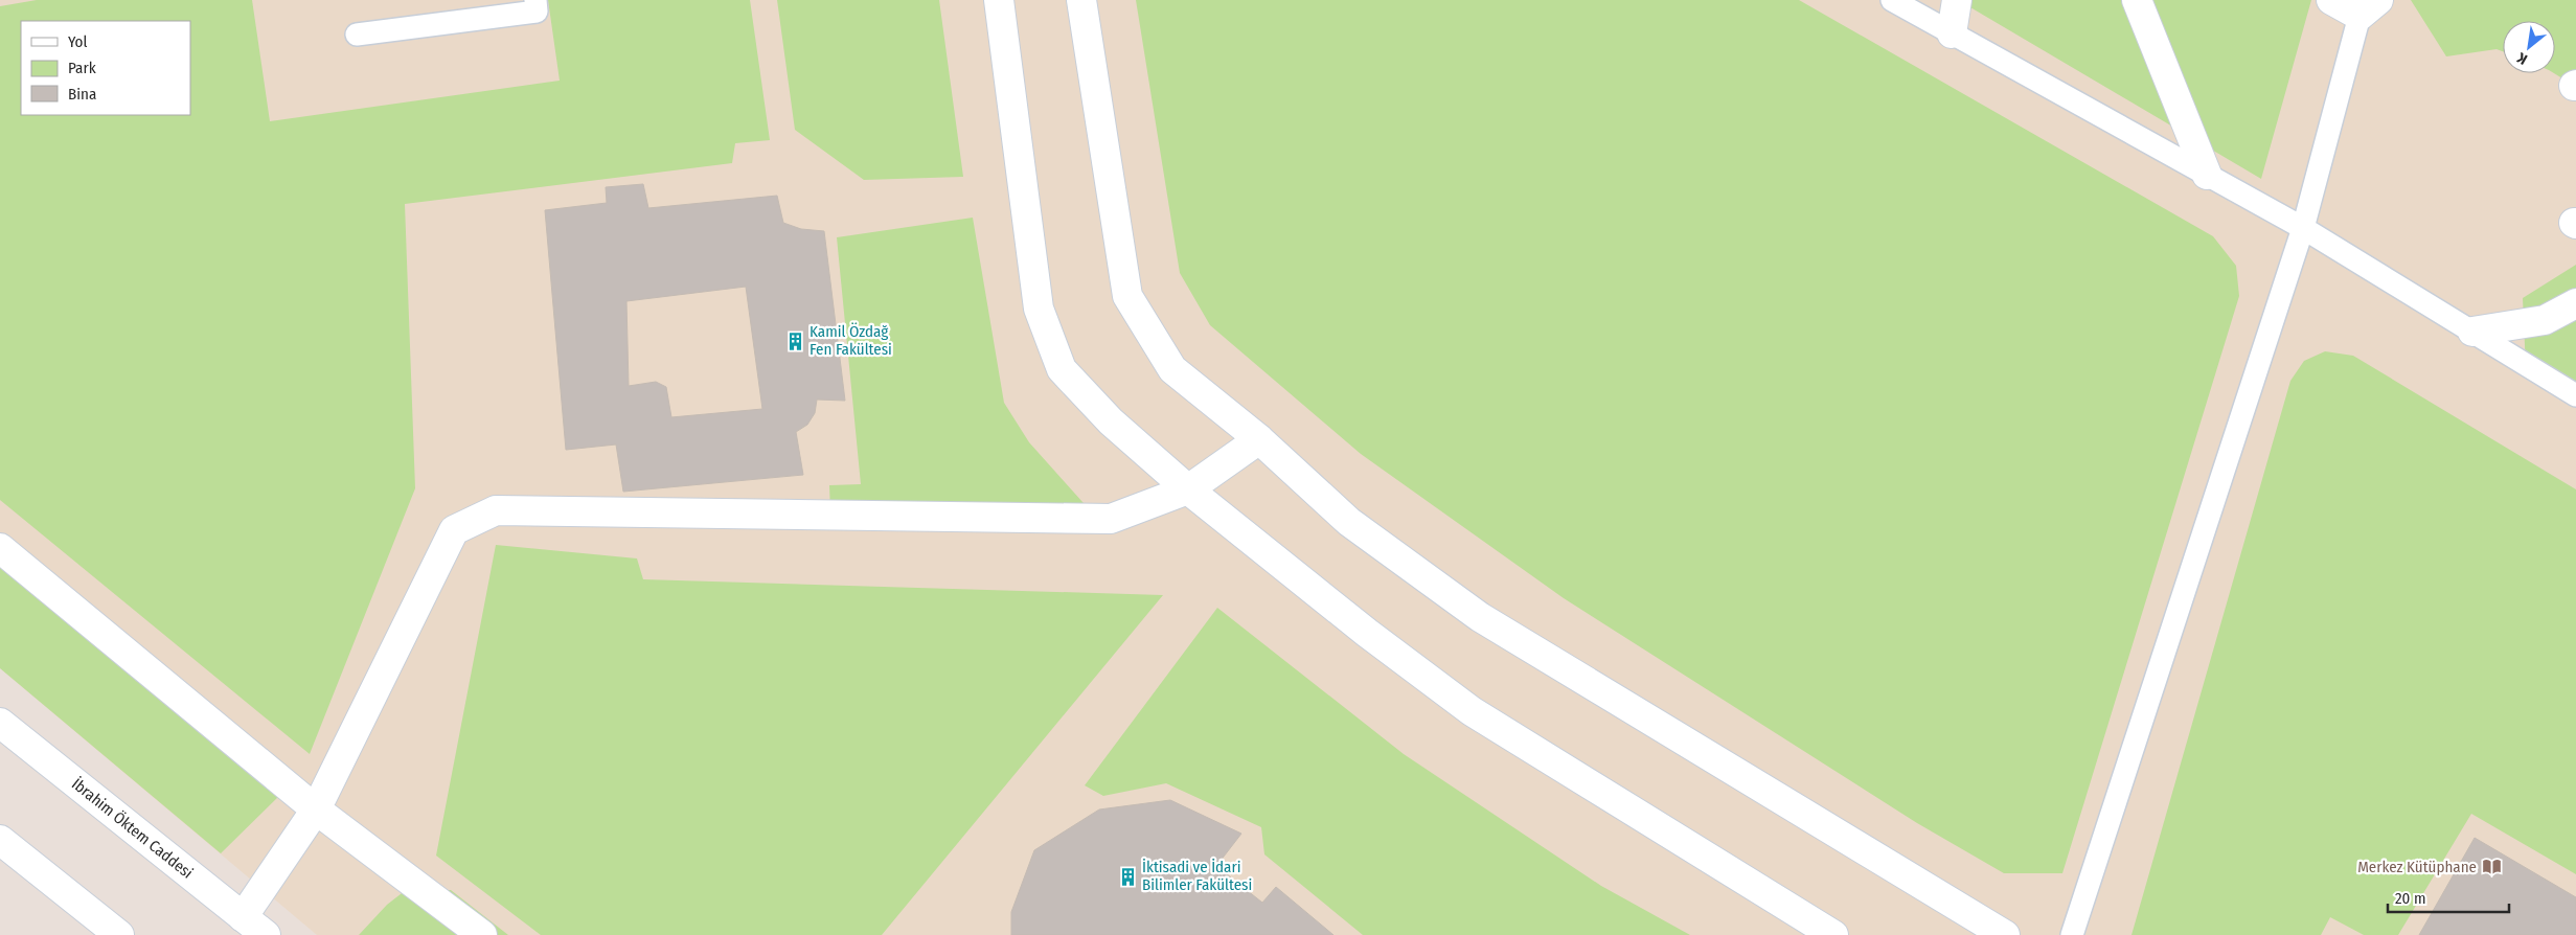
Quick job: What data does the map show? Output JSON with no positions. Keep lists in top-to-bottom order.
{
  "streets": {
    "street": ["İbrahim Öktem Caddesi"]
  },
  "places": {
    "building": ["Kamil Özdağ Fen Fakültesi", "İktisadi ve İdari Bilimler Fakültesi"],
    "library": ["Merkez Kütüphane"]
  },
  "legend": ["Yol", "Park", "Bina"],
  "scale_bar": "20 m",
  "north": "bottom left"
}
